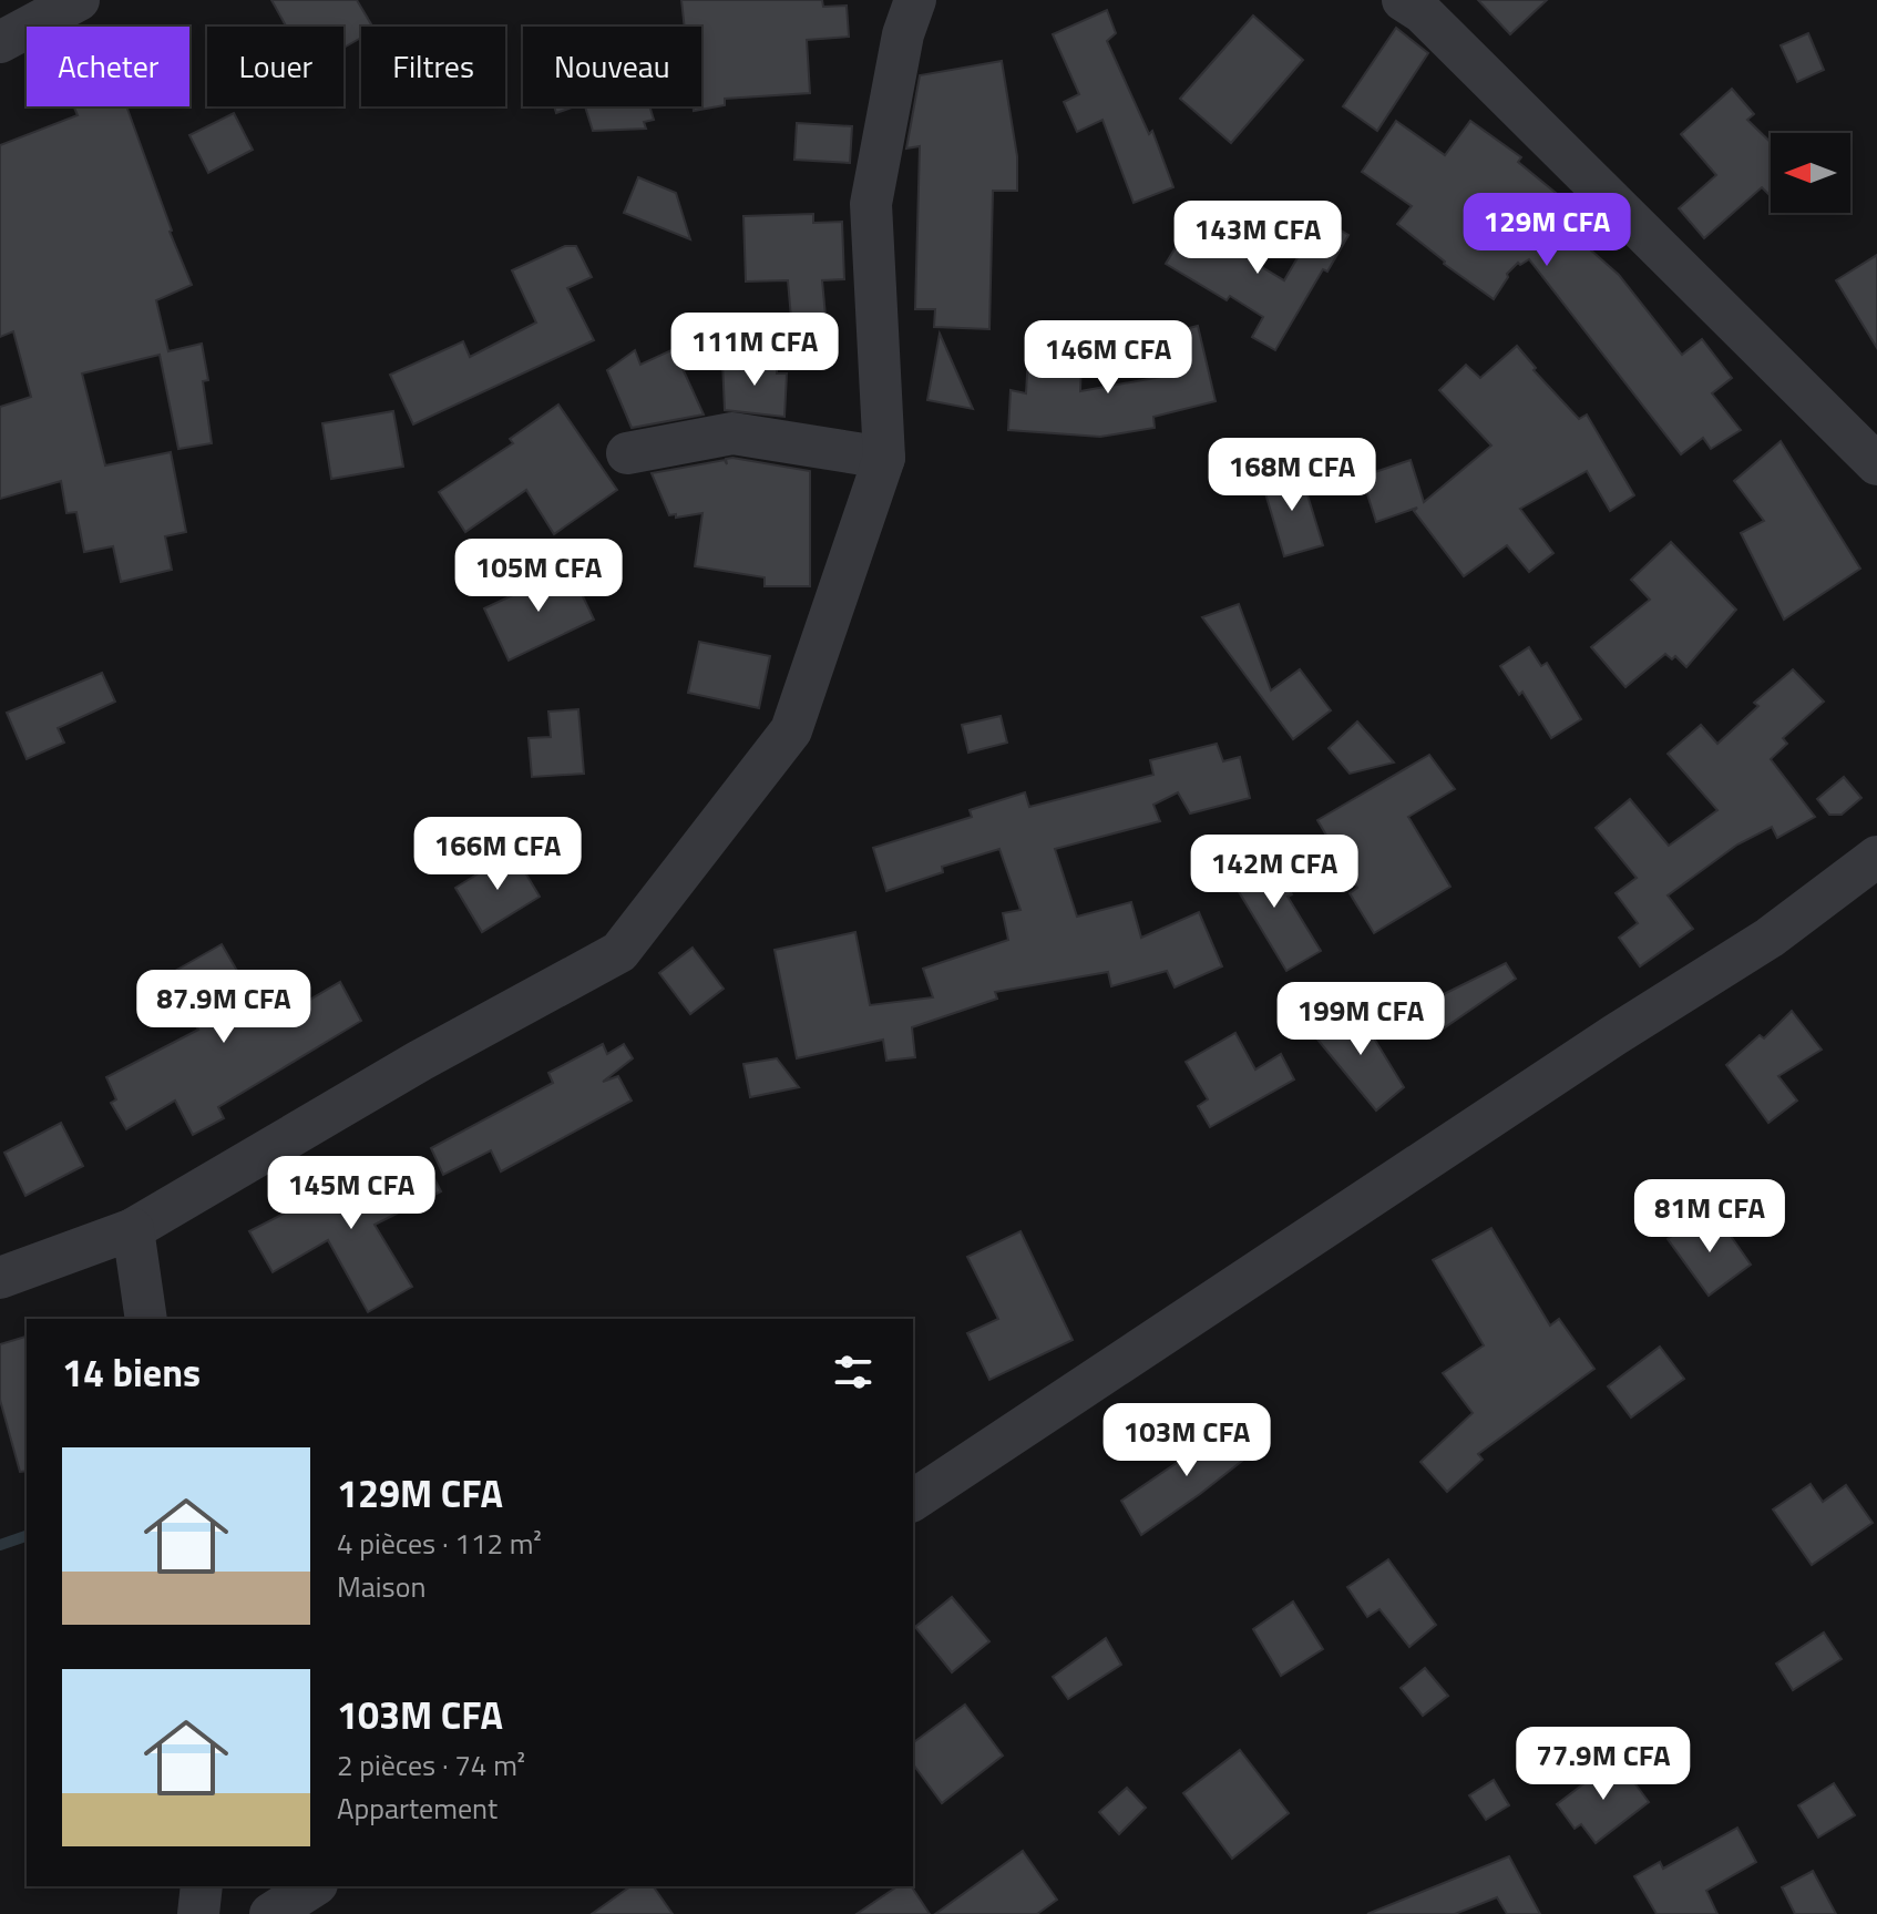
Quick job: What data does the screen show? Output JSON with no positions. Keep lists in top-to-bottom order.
{
  "north": "left",
  "page": {
    "chip": [
      "Acheter",
      "Louer",
      "Filtres",
      "Nouveau"
    ],
    "price": [
      "129M CFA",
      "143M CFA",
      "111M CFA",
      "146M CFA",
      "168M CFA",
      "105M CFA",
      "166M CFA",
      "142M CFA",
      "87.9M CFA",
      "199M CFA",
      "145M CFA",
      "81M CFA",
      "103M CFA",
      "77.9M CFA"
    ],
    "heading": "14 biens",
    "list": [
      {
        "name": "129M CFA",
        "note": "4 pièces · 112 m² · Maison"
      },
      {
        "name": "103M CFA",
        "note": "2 pièces · 74 m² · Appartement"
      }
    ]
  }
}
